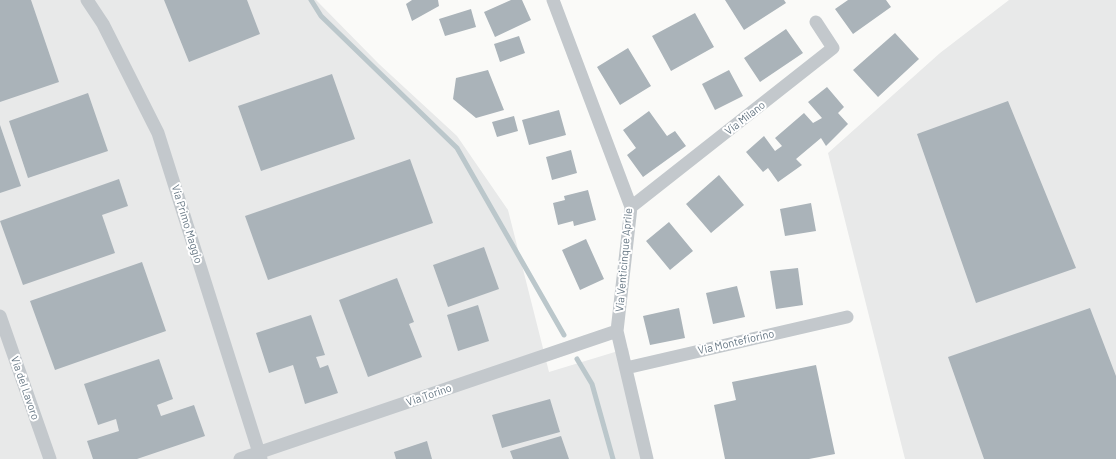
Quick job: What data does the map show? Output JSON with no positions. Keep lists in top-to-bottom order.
{
  "streets": {
    "street": [
      "Via Milano",
      "Via Primo Maggio",
      "Via Venticinque Aprile",
      "Via Montefiorino",
      "Via del Lavoro",
      "Via Torino"
    ]
  },
  "crossings": [
    ["Via Milano", "Via Venticinque Aprile"],
    ["Via Primo Maggio", "Via Torino"],
    ["Via Venticinque Aprile", "Via Montefiorino"],
    ["Via Venticinque Aprile", "Via Torino"]
  ]
}
